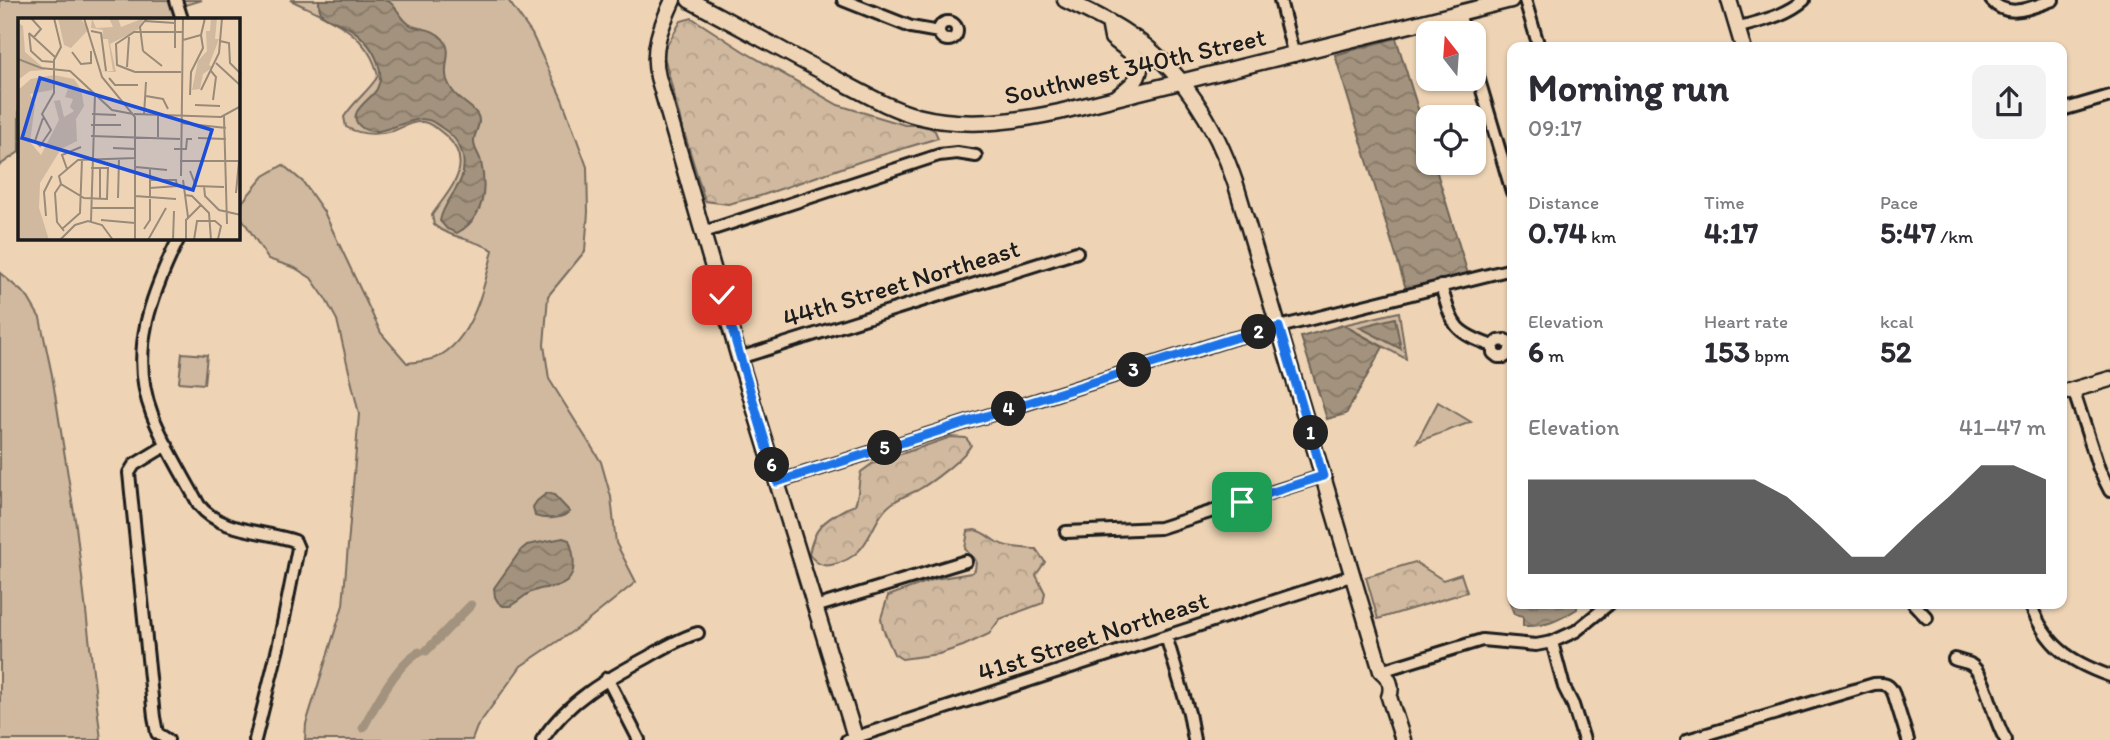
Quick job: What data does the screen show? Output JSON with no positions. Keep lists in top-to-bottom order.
{
  "streets": {
    "street": ["Southwest 340th Street", "44th Street Northeast", "41st Street Northeast"]
  },
  "north": "top",
  "page": {
    "heading": ["Morning run", "09:17"],
    "stats": [
      ["Distance", "0.74 km"],
      ["Time", "4:17"],
      ["Pace", "5:47 /km"],
      ["Elevation", "6 m"],
      ["Heart rate", "153 bpm"],
      ["kcal", "52"]
    ],
    "pins": [
      "2",
      "3",
      "4",
      "1",
      "5",
      "6"
    ],
    "chart": ["Elevation", "41–47 m"]
  }
}
